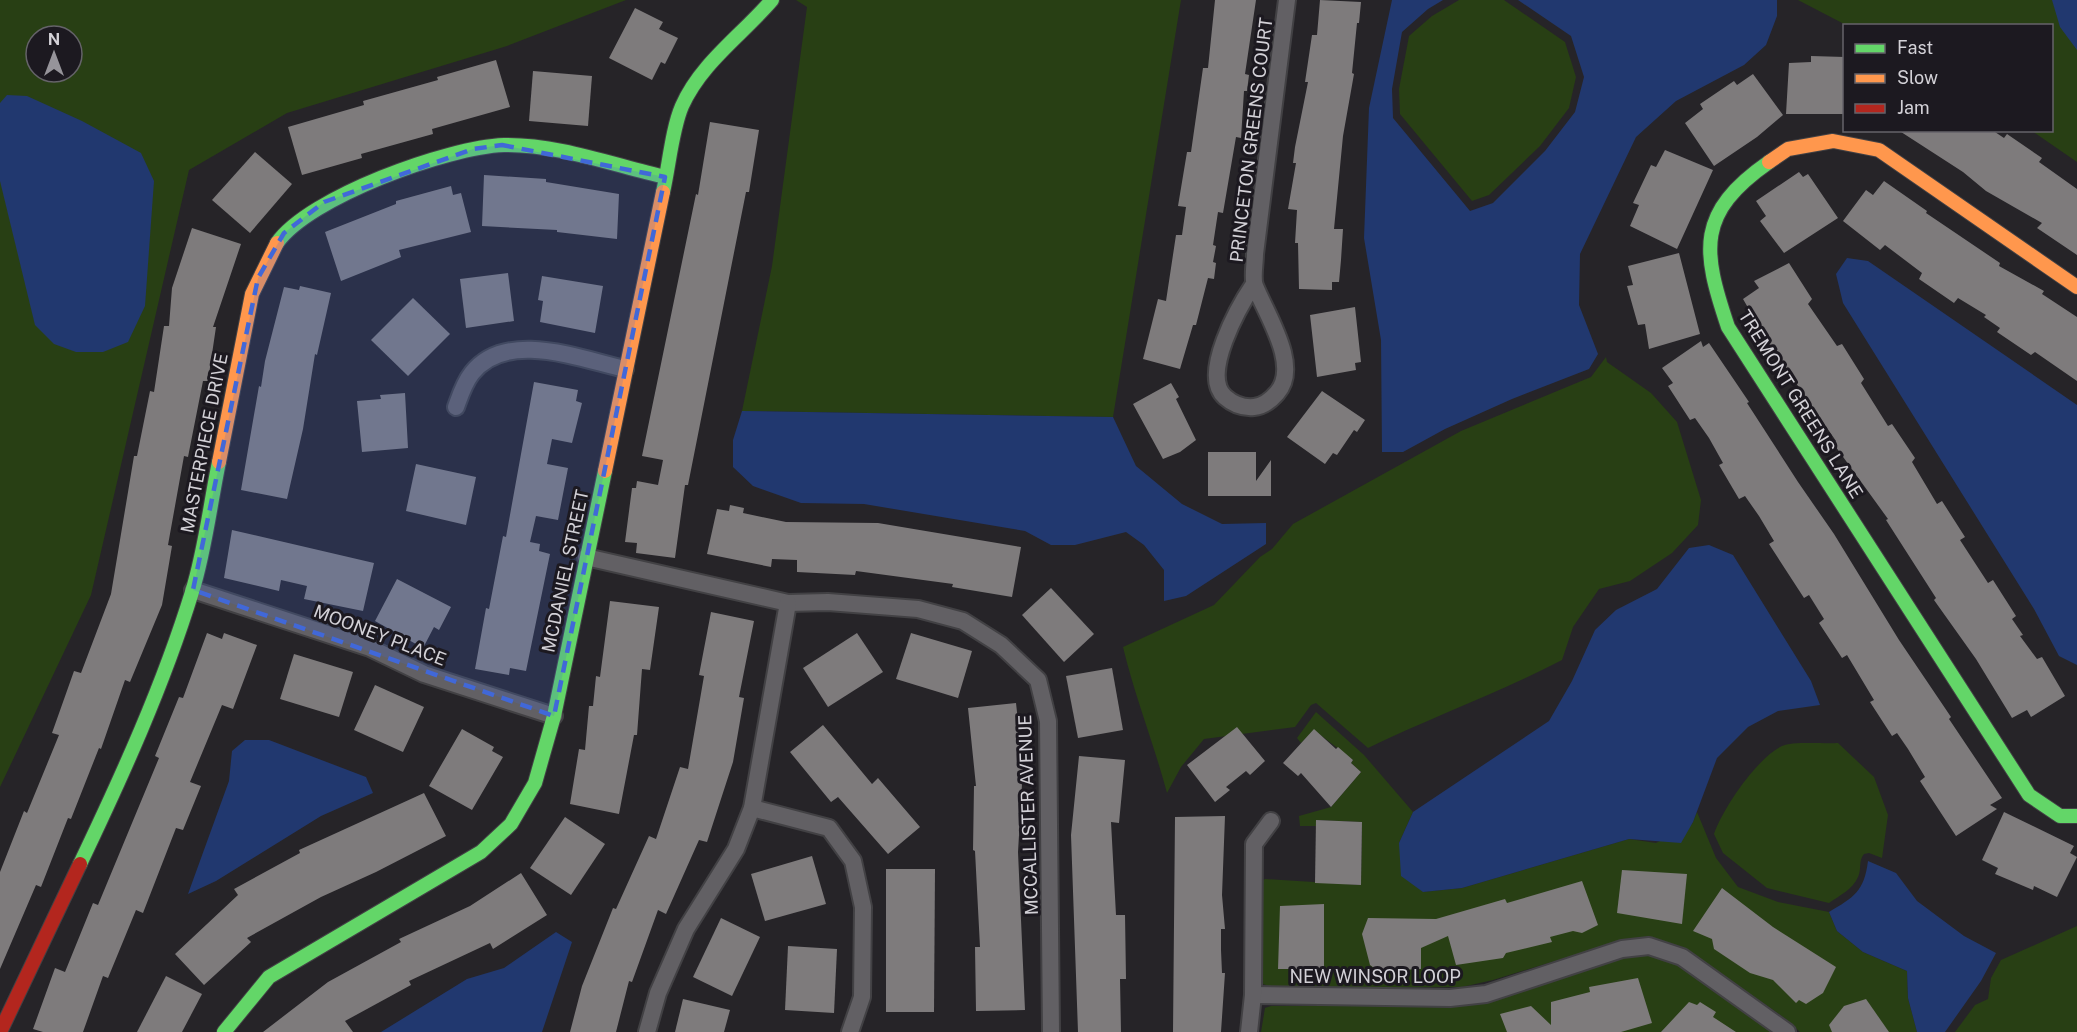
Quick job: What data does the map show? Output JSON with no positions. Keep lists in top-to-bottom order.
{
  "streets": {
    "street": [
      "PRINCETON GREENS COURT",
      "TREMONT GREENS LANE",
      "MASTERPIECE DRIVE",
      "MCDANIEL STREET",
      "MOONEY PLACE",
      "MCCALLISTER AVENUE",
      "NEW WINSOR LOOP"
    ]
  },
  "crossings": [
    ["MASTERPIECE DRIVE", "MCDANIEL STREET"],
    ["MASTERPIECE DRIVE", "MOONEY PLACE"],
    ["MCDANIEL STREET", "MOONEY PLACE"],
    ["MCDANIEL STREET", "MCCALLISTER AVENUE"]
  ],
  "legend": ["Fast", "Slow", "Jam"],
  "north": "top"
}
